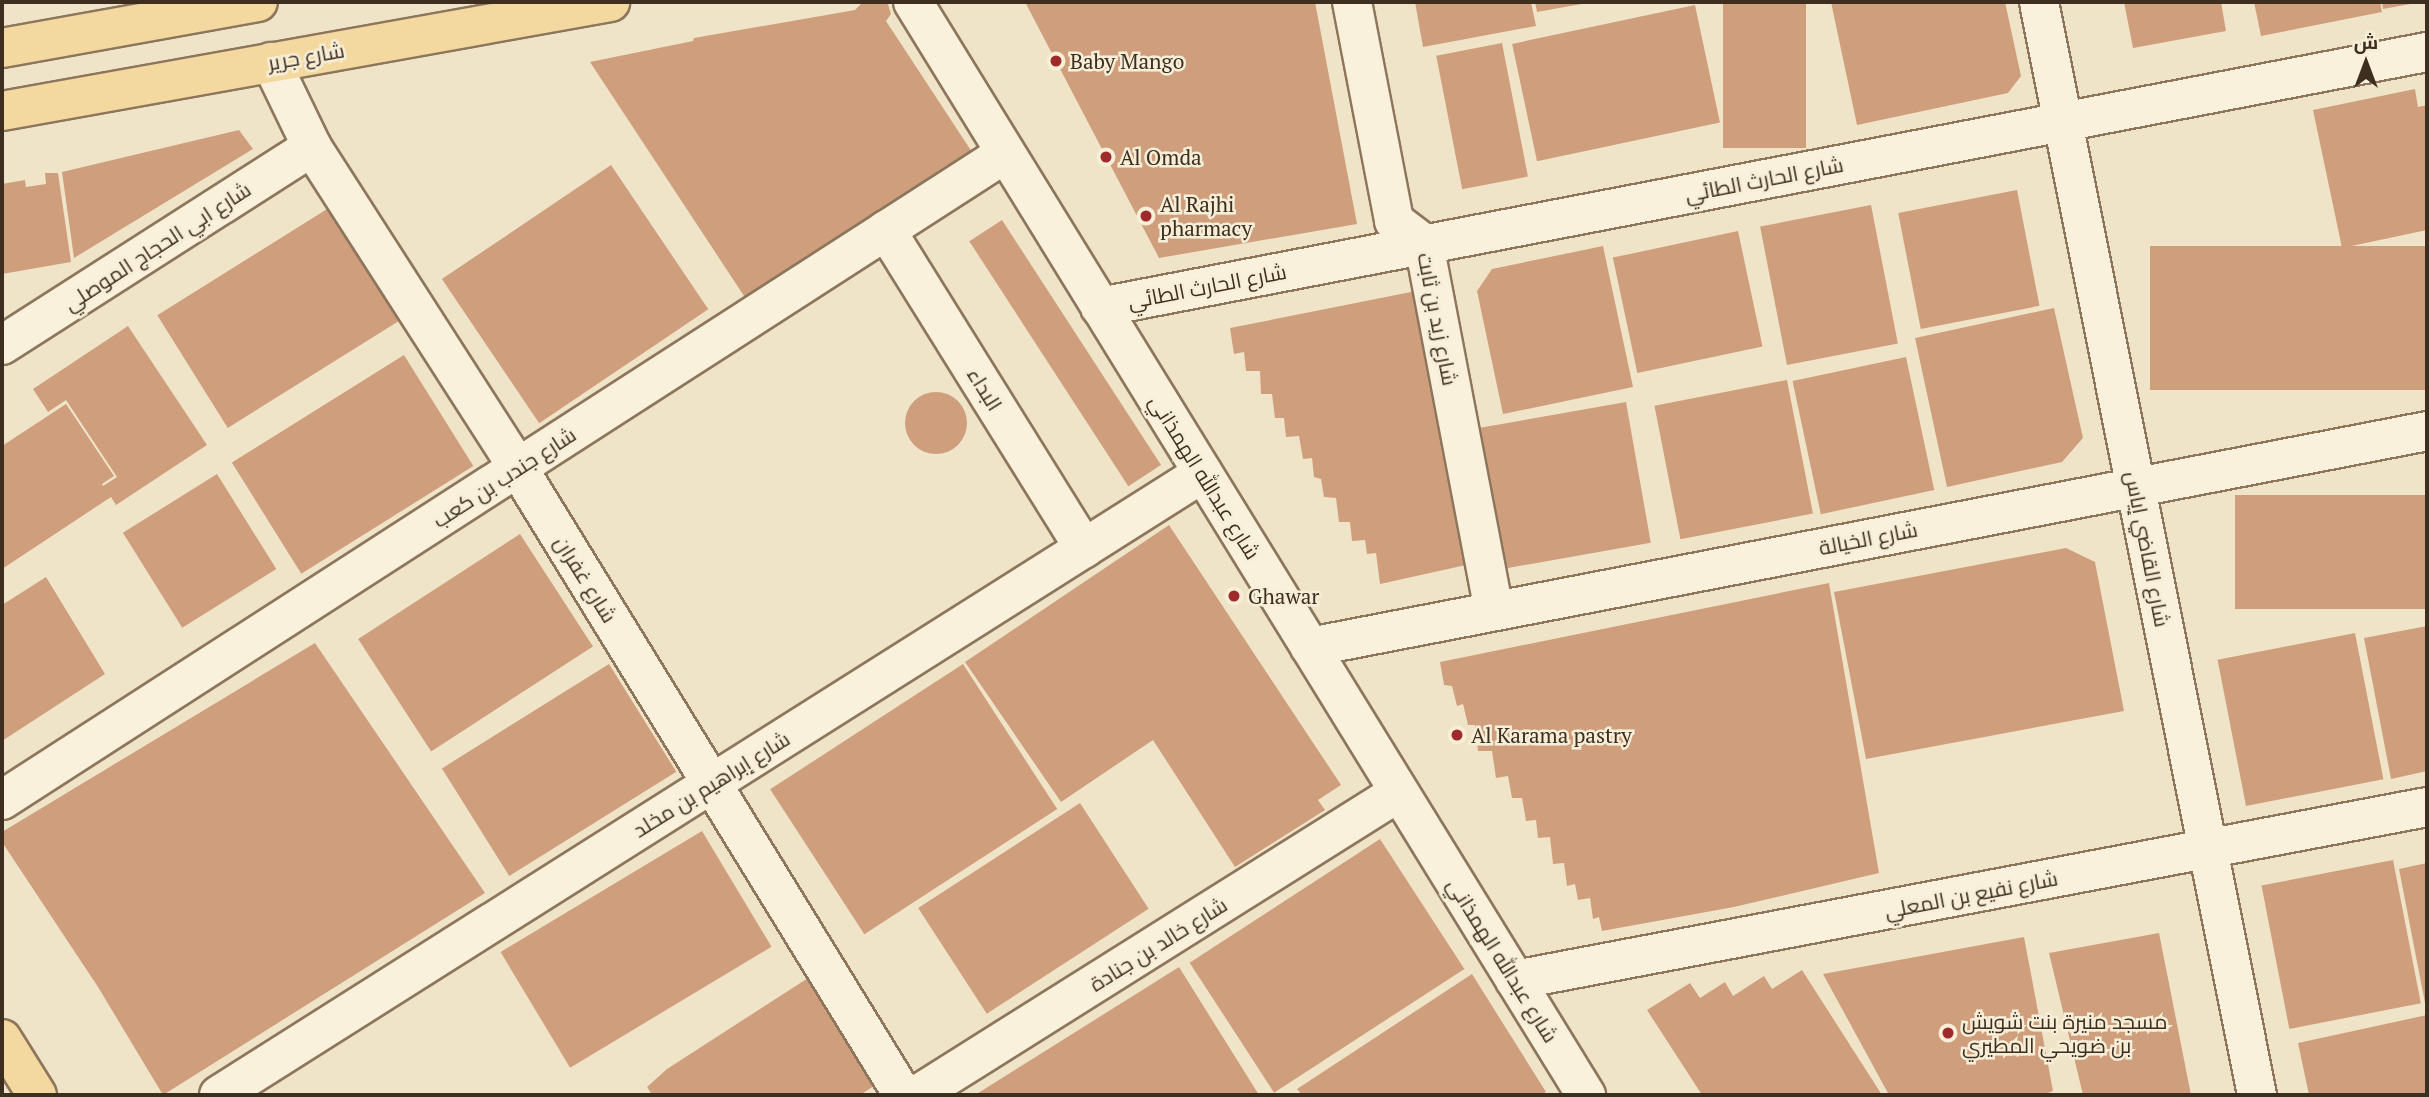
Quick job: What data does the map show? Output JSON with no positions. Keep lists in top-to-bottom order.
{
  "streets": {
    "main road": ["شارع جرير"],
    "street": [
      "شارع الحارث الطائي",
      "شارع ابي الحجاج الموصلي",
      "شارع زيد بن ثابت",
      "البداء",
      "شارع جندب بن كعب",
      "شارع عبدالله الهمذاني",
      "شارع الخيالة",
      "شارع القاضي إياس",
      "شارع غفران",
      "شارع إبراهيم بن مخلد",
      "شارع نفيع بن المعلي",
      "شارع خالد بن جنادة"
    ]
  },
  "crossings": [
    ["شارع جرير", "شارع غفران"],
    ["شارع الحارث الطائي", "شارع زيد بن ثابت"],
    ["شارع الحارث الطائي", "شارع عبدالله الهمذاني"],
    ["شارع الحارث الطائي", "شارع القاضي إياس"],
    ["شارع ابي الحجاج الموصلي", "شارع غفران"],
    ["شارع زيد بن ثابت", "شارع الخيالة"],
    ["البداء", "شارع جندب بن كعب"],
    ["البداء", "شارع إبراهيم بن مخلد"],
    ["شارع جندب بن كعب", "شارع عبدالله الهمذاني"],
    ["شارع جندب بن كعب", "شارع غفران"],
    ["شارع عبدالله الهمذاني", "شارع الخيالة"],
    ["شارع عبدالله الهمذاني", "شارع إبراهيم بن مخلد"],
    ["شارع عبدالله الهمذاني", "شارع نفيع بن المعلي"],
    ["شارع عبدالله الهمذاني", "شارع خالد بن جنادة"],
    ["شارع الخيالة", "شارع القاضي إياس"],
    ["شارع القاضي إياس", "شارع نفيع بن المعلي"],
    ["شارع غفران", "شارع إبراهيم بن مخلد"]
  ],
  "places": [
    "Baby Mango",
    "Al Omda",
    "Al Rajhi pharmacy",
    "Ghawar",
    "Al Karama pastry",
    "مسجد منيرة بنت شويش بن ضويحي المطيري"
  ],
  "north": "top"
}
